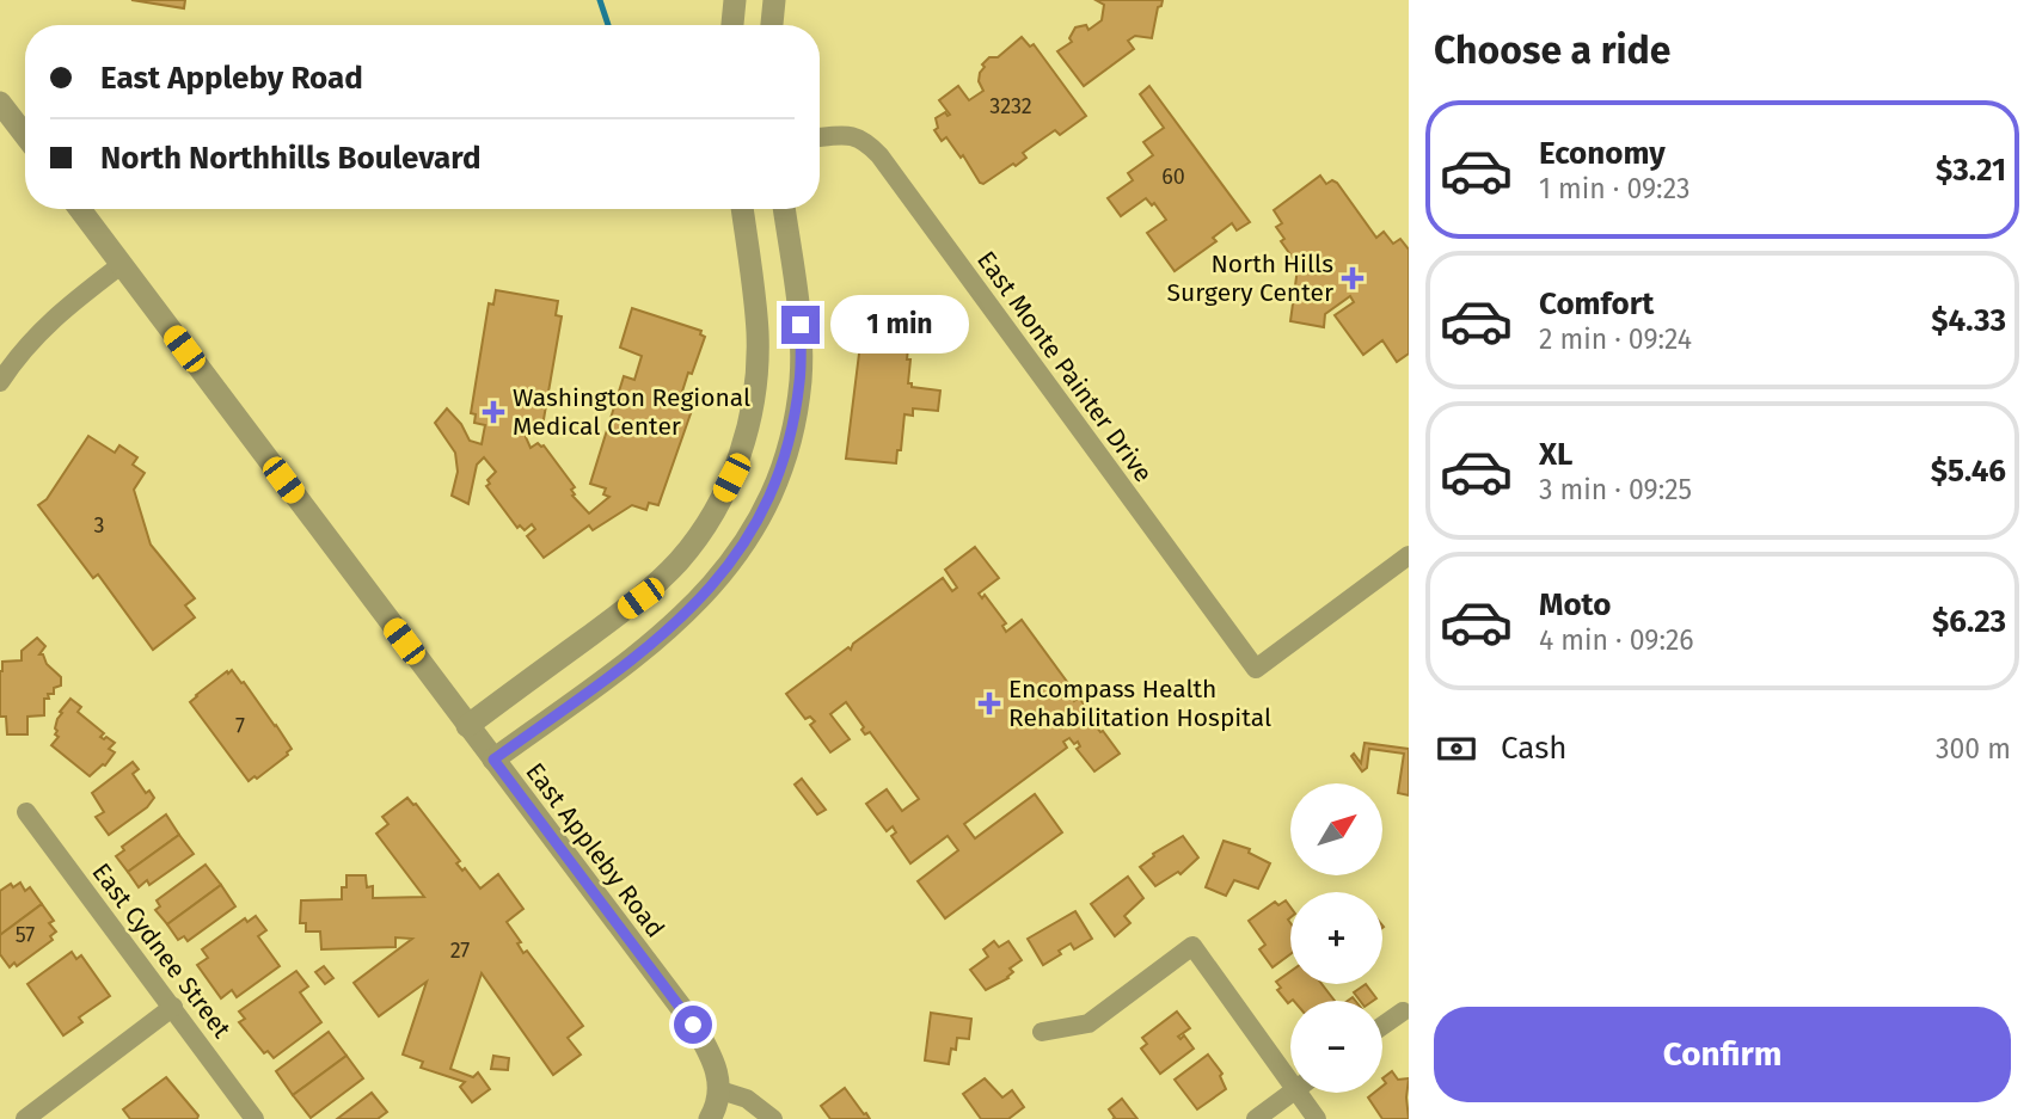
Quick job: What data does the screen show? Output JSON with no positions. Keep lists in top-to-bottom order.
{
  "streets": {
    "street": ["East Monte Painter Drive", "East Appleby Road", "East Cydnee Street"]
  },
  "places": {
    "health": ["North Hills Surgery Center", "Washington Regional Medical Center", "Encompass Health Rehabilitation Hospital"]
  },
  "house_numbers": [
    "3232",
    "60",
    "3",
    "7",
    "57",
    "27"
  ],
  "north": "top right",
  "page": {
    "heading": "Choose a ride",
    "banner": ["East Appleby Road", "North Northhills Boulevard"],
    "list": [
      {
        "name": "Economy",
        "note": "1 min · 09:23",
        "value": "$3.21"
      },
      {
        "name": "Comfort",
        "note": "2 min · 09:24",
        "value": "$4.33"
      },
      {
        "name": "XL",
        "note": "3 min · 09:25",
        "value": "$5.46"
      },
      {
        "name": "Moto",
        "note": "4 min · 09:26",
        "value": "$6.23"
      }
    ],
    "bubble": "1 min",
    "pay": ["Cash", "300 m"],
    "map_buttons": ["+", "−"],
    "buttons": "Confirm"
  }
}
